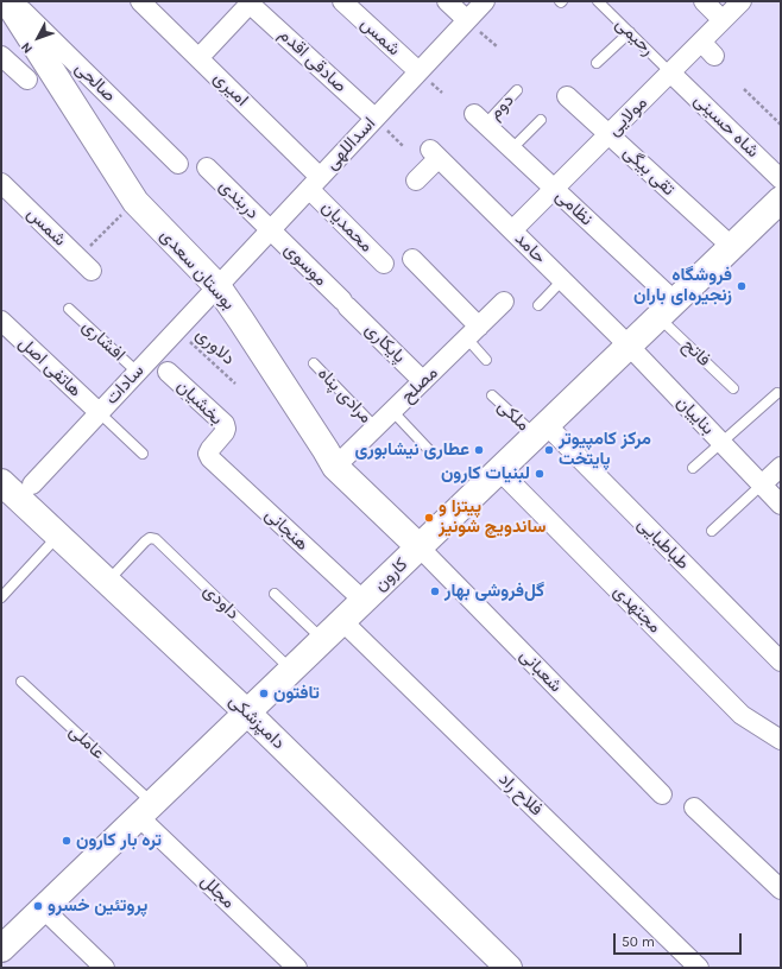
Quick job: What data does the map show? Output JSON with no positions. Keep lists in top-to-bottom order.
{
  "streets": {
    "main road": ["بوستان سعدی", "کارون", "دامپزشکی"],
    "street": [
      "شمس",
      "صادقی اقدم",
      "صالحی",
      "امیری",
      "مولایی",
      "شاه حسینی",
      "اسداللهی",
      "تقی بیگی",
      "دربندی",
      "نظامی",
      "محمدیان",
      "حامد",
      "موسوی",
      "پایکاری",
      "هاتفی اصل",
      "سادات",
      "مصلح",
      "بخشیان",
      "بناییان",
      "هنجانی",
      "طباطبایی",
      "مجتهدی",
      "شعبانی",
      "فلاح راد",
      "مجلل"
    ],
    "lane": [
      "رحیمی",
      "دوم",
      "افشاری",
      "فاتح",
      "مرادی پناه",
      "ملکی",
      "داودی",
      "عاملی"
    ],
    "path": ["دلاوری"]
  },
  "crossings": [
    ["شمس", "اسداللهی"],
    ["رحیمی", "مولایی"],
    ["رحیمی", "شاه حسینی"],
    ["صادقی اقدم", "اسداللهی"],
    ["امیری", "اسداللهی"],
    ["امیری", "محمدیان"],
    ["دوم", "نظامی"],
    ["مولایی", "شاه حسینی"],
    ["مولایی", "تقی بیگی"],
    ["مولایی", "نظامی"],
    ["مولایی", "حامد"],
    ["اسداللهی", "دربندی"],
    ["اسداللهی", "محمدیان"],
    ["اسداللهی", "موسوی"],
    ["اسداللهی", "بوستان سعدی"],
    ["اسداللهی", "سادات"],
    ["تقی بیگی", "کارون"],
    ["دربندی", "موسوی"],
    ["نظامی", "فاتح"],
    ["نظامی", "کارون"],
    ["حامد", "بناییان"],
    ["حامد", "کارون"],
    ["موسوی", "پایکاری"],
    ["بوستان سعدی", "سادات"],
    ["بوستان سعدی", "مصلح"],
    ["بوستان سعدی", "کارون"],
    ["بوستان سعدی", "شعبانی"],
    ["افشاری", "سادات"],
    ["پایکاری", "مصلح"],
    ["دلاوری", "سادات"],
    ["فاتح", "کارون"],
    ["هاتفی اصل", "سادات"],
    ["سادات", "دامپزشکی"],
    ["مصلح", "مرادی پناه"],
    ["بخشیان", "هنجانی"],
    ["ملکی", "طباطبایی"],
    ["ملکی", "کارون"],
    ["بناییان", "کارون"],
    ["هنجانی", "کارون"],
    ["طباطبایی", "کارون"],
    ["کارون", "داودی"],
    ["کارون", "مجتهدی"],
    ["کارون", "شعبانی"],
    ["کارون", "دامپزشکی"],
    ["کارون", "عاملی"],
    ["کارون", "فلاح راد"],
    ["کارون", "مجلل"],
    ["داودی", "دامپزشکی"],
    ["عاملی", "مجلل"]
  ],
  "places": [
    "فروشگاه زنجیره‌ای باران",
    "عطاری نیشابوری",
    "مرکز کامپیوتر پایتخت",
    "لبنیات کارون",
    "پیتزا و ساندویچ شونیز",
    "گل‌فروشی بهار",
    "تافتون",
    "تره بار کارون",
    "پروتئین خسرو"
  ],
  "scale_bar": "50 m",
  "north": "bottom left"
}
